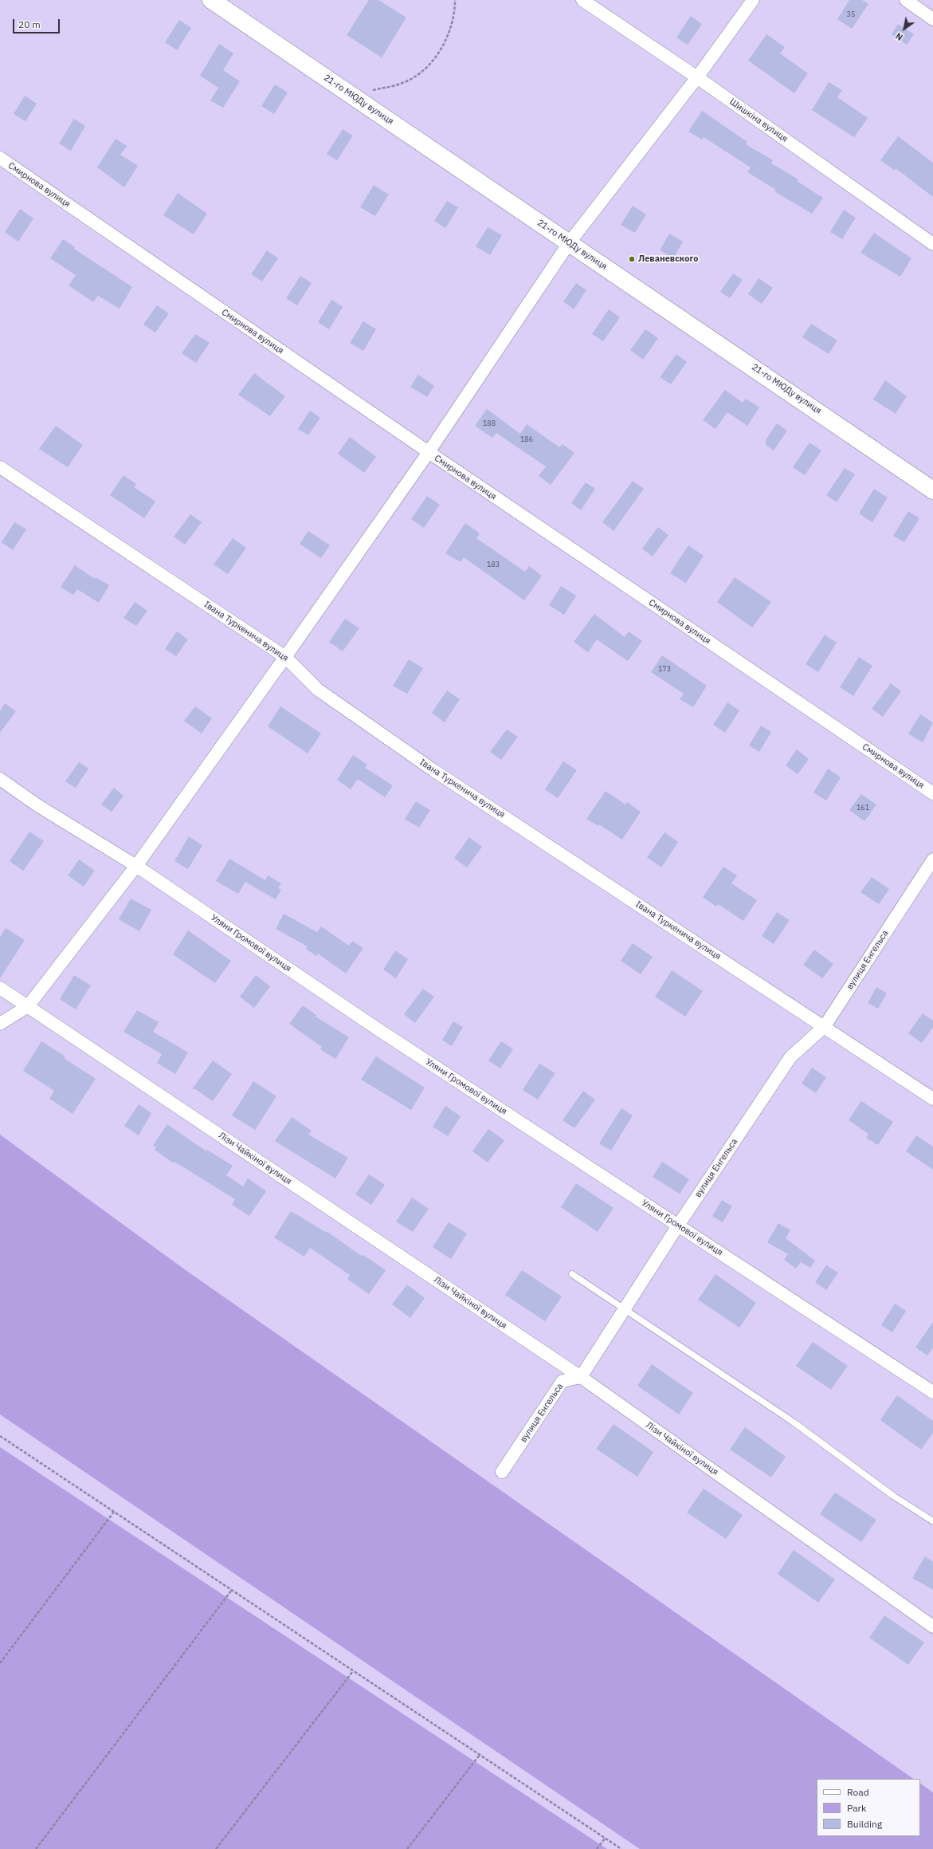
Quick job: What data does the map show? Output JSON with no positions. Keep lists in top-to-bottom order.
{
  "streets": {
    "street": [
      "21-го МЮДу вулиця",
      "Шишкіна вулиця",
      "Смирнова вулиця",
      "Івана Туркенича вулиця",
      "Уляни Громової вулиця",
      "вулиця Енгельса",
      "Лізи Чайкіної вулиця"
    ]
  },
  "crossings": [
    ["Івана Туркенича вулиця", "вулиця Енгельса"],
    ["Уляни Громової вулиця", "вулиця Енгельса"],
    ["вулиця Енгельса", "Лізи Чайкіної вулиця"]
  ],
  "places": ["Леваневского"],
  "house_numbers": [
    "35",
    "188",
    "186",
    "183",
    "173",
    "161"
  ],
  "legend": ["Road", "Park", "Building"],
  "scale_bar": "20 m",
  "north": "bottom left"
}
